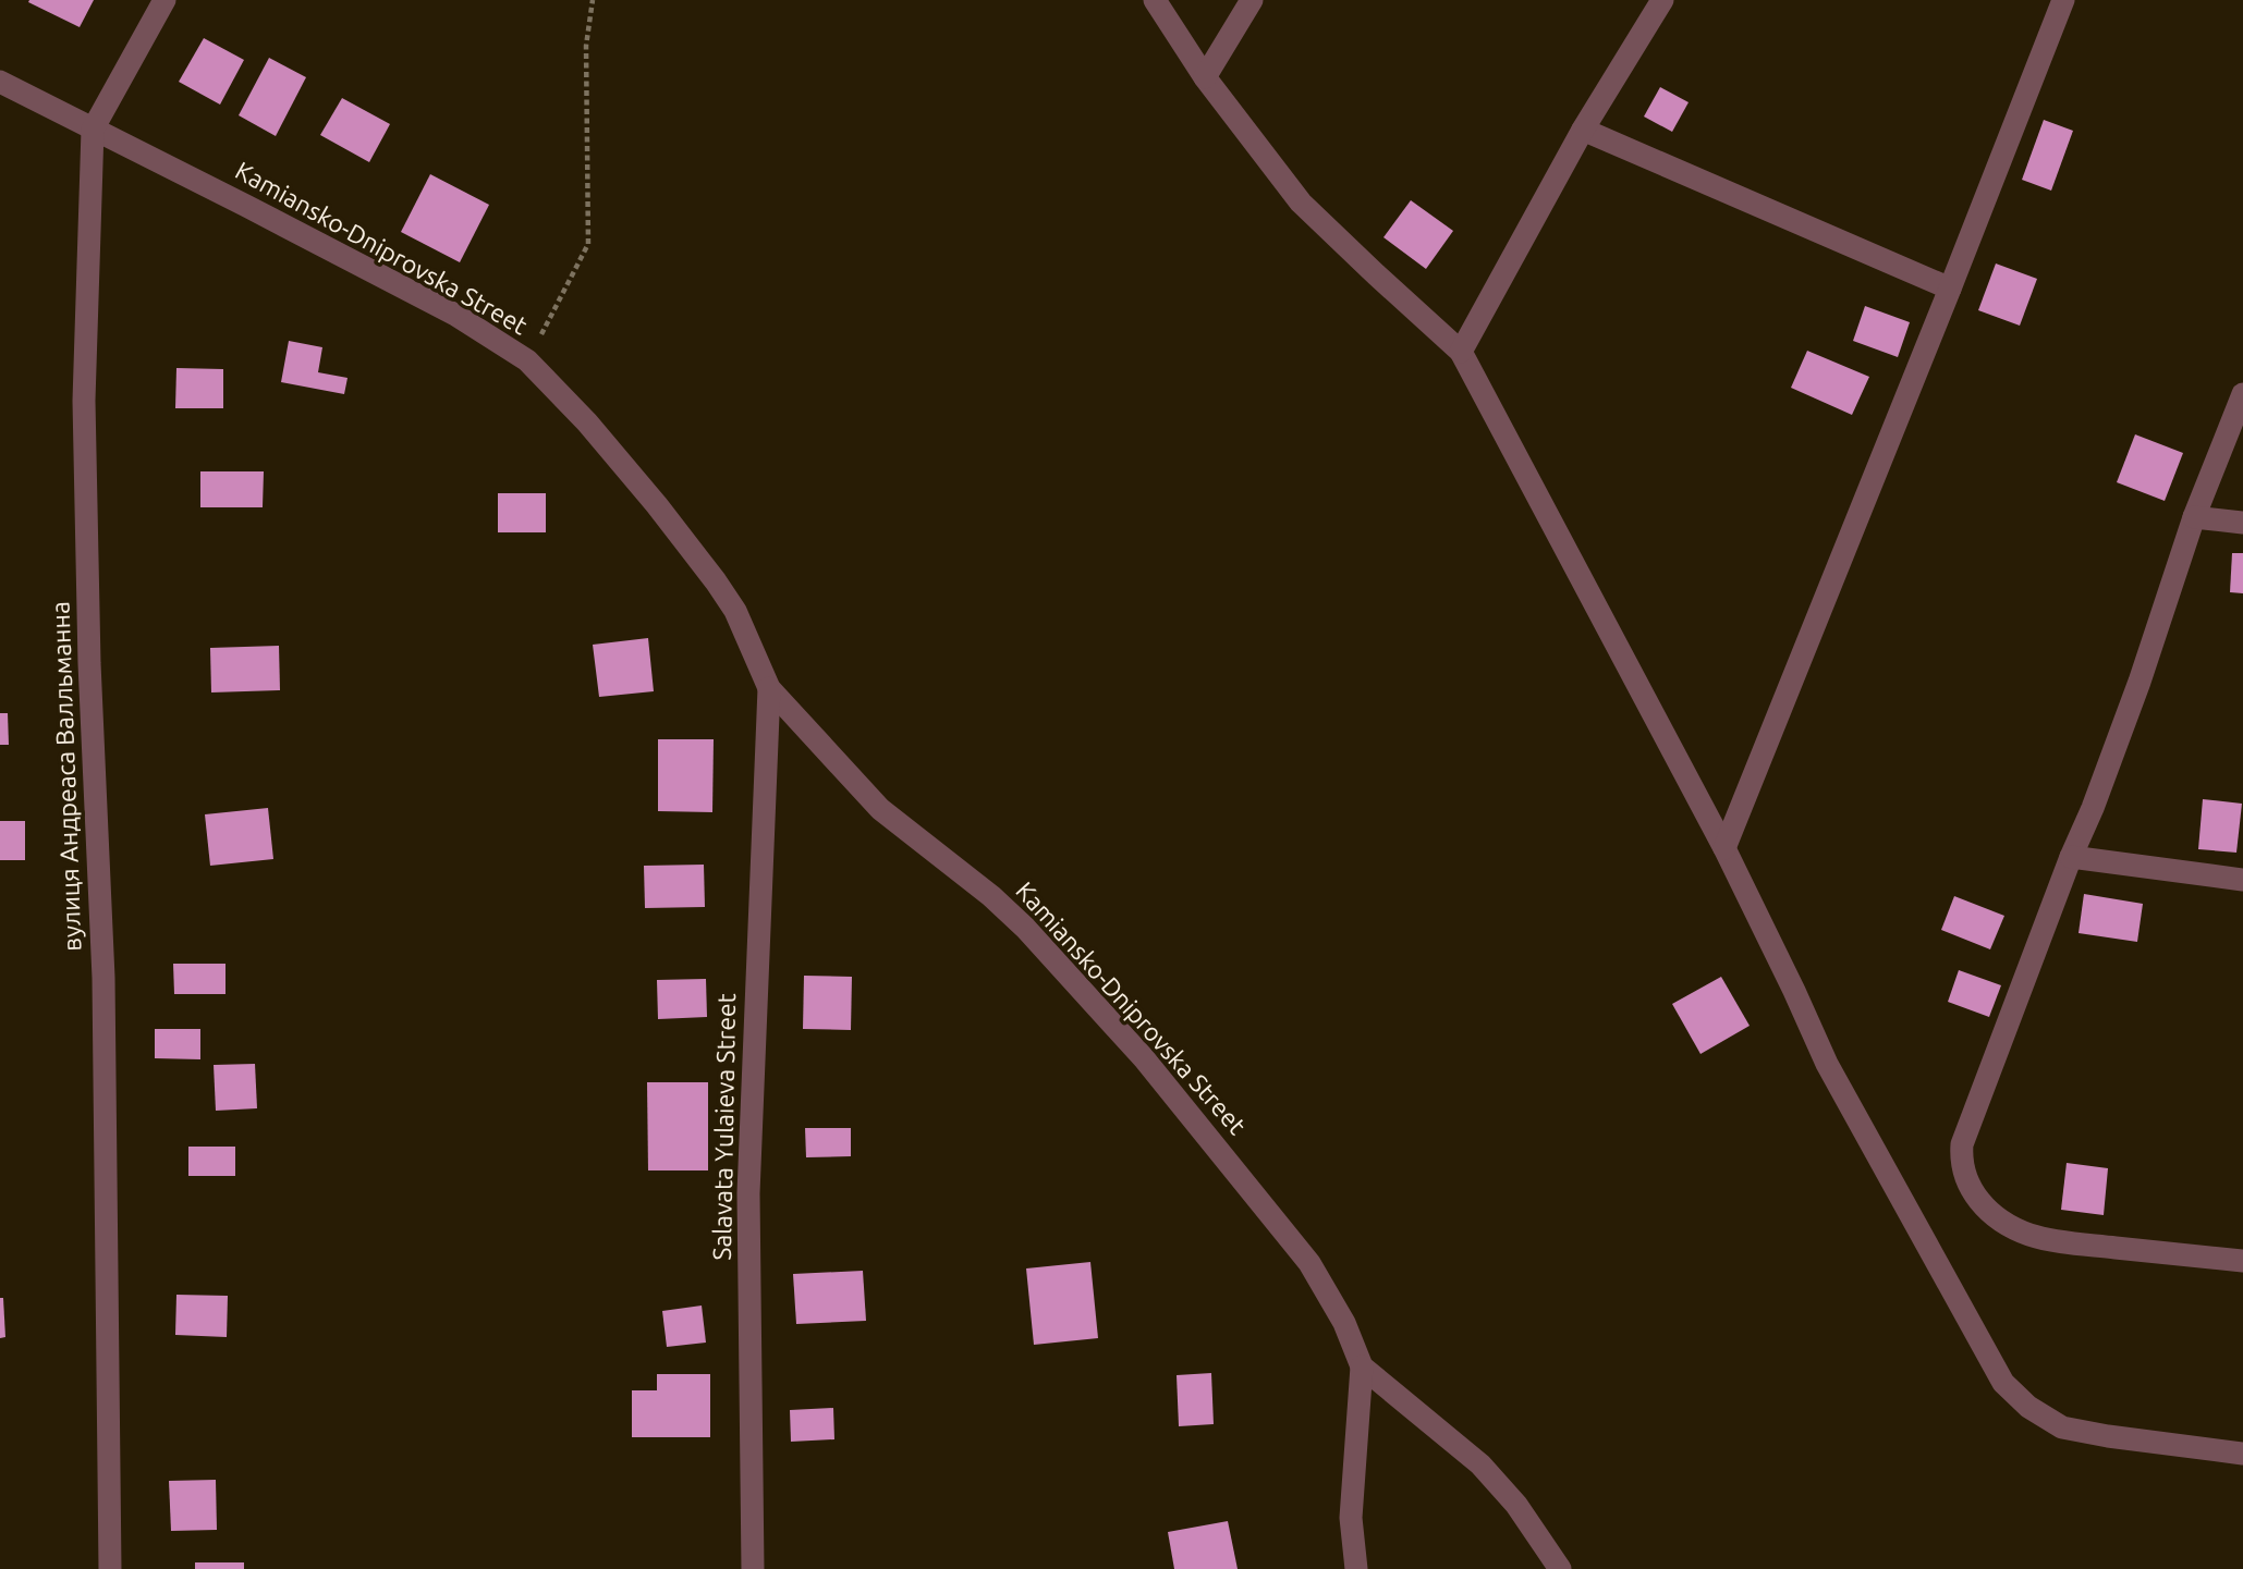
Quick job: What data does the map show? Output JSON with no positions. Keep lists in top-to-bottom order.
{
  "streets": {
    "street": ["Kamiansko-Dniprovska Street", "вулиця Андреаса Валльманна", "Salavata Yulaieva Street"]
  },
  "crossings": [
    ["Kamiansko-Dniprovska Street", "вулиця Андреаса Валльманна"],
    ["Kamiansko-Dniprovska Street", "Salavata Yulaieva Street"]
  ]
}
